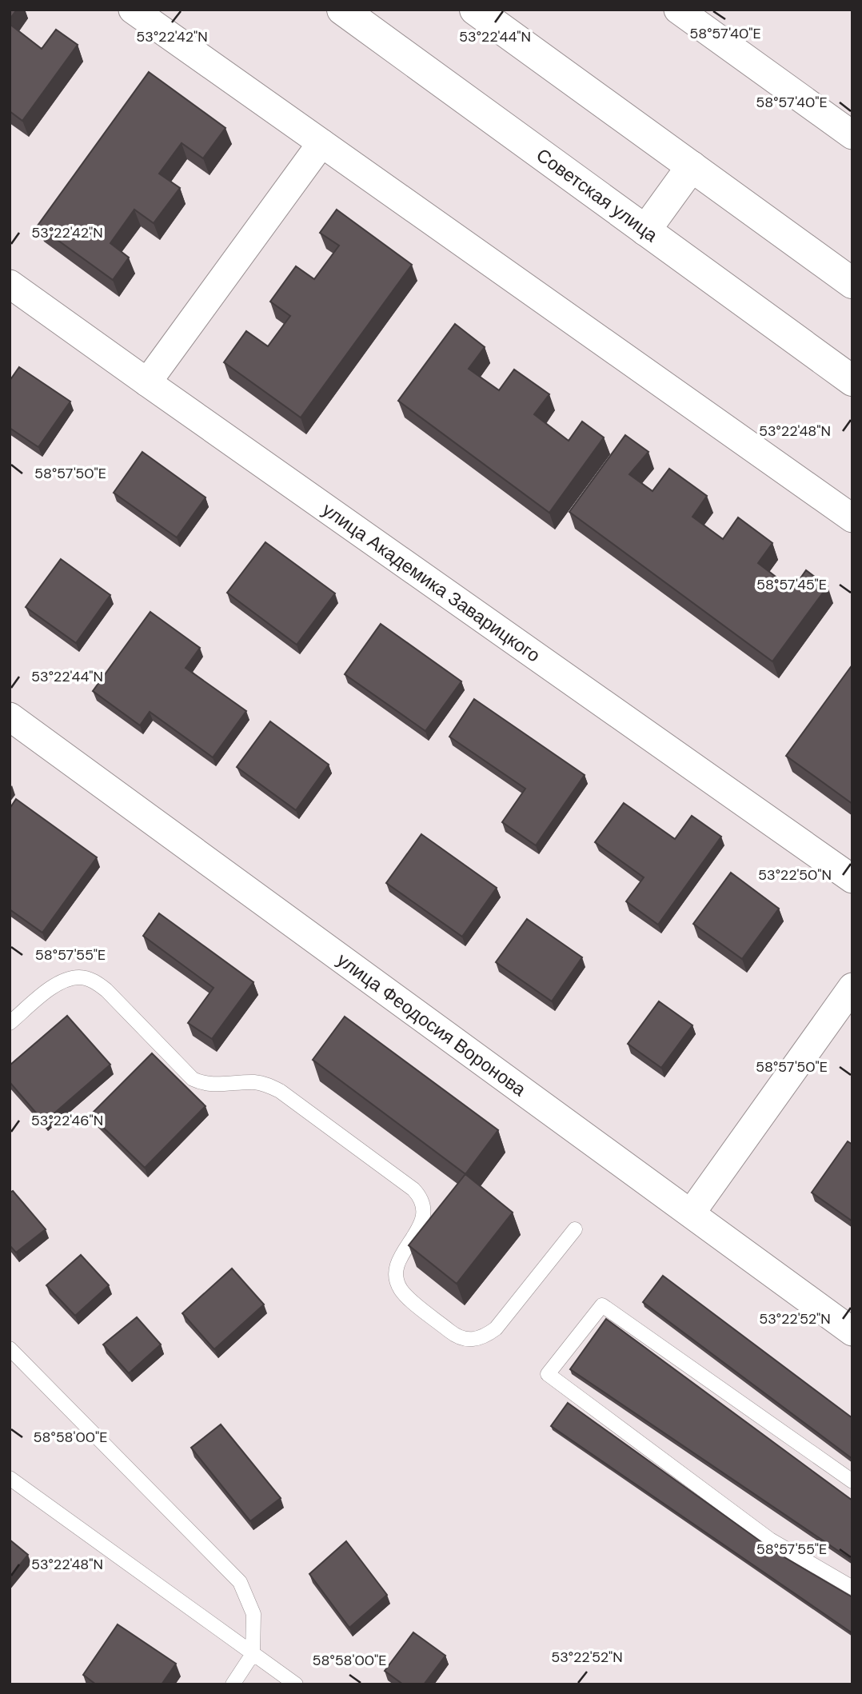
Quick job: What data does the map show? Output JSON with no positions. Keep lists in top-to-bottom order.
{
  "streets": {
    "main road": ["Советская улица"],
    "street": ["улица Академика Заварицкого", "улица Феодосия Воронова"]
  },
  "coordinates": [
    "58°57'40\"E",
    "53°22'44\"N",
    "53°22'42\"N",
    "53°22'48\"N",
    "58°57'50\"E",
    "58°57'45\"E",
    "53°22'50\"N",
    "58°57'55\"E",
    "53°22'46\"N",
    "53°22'52\"N",
    "58°58'00\"E"
  ]
}
